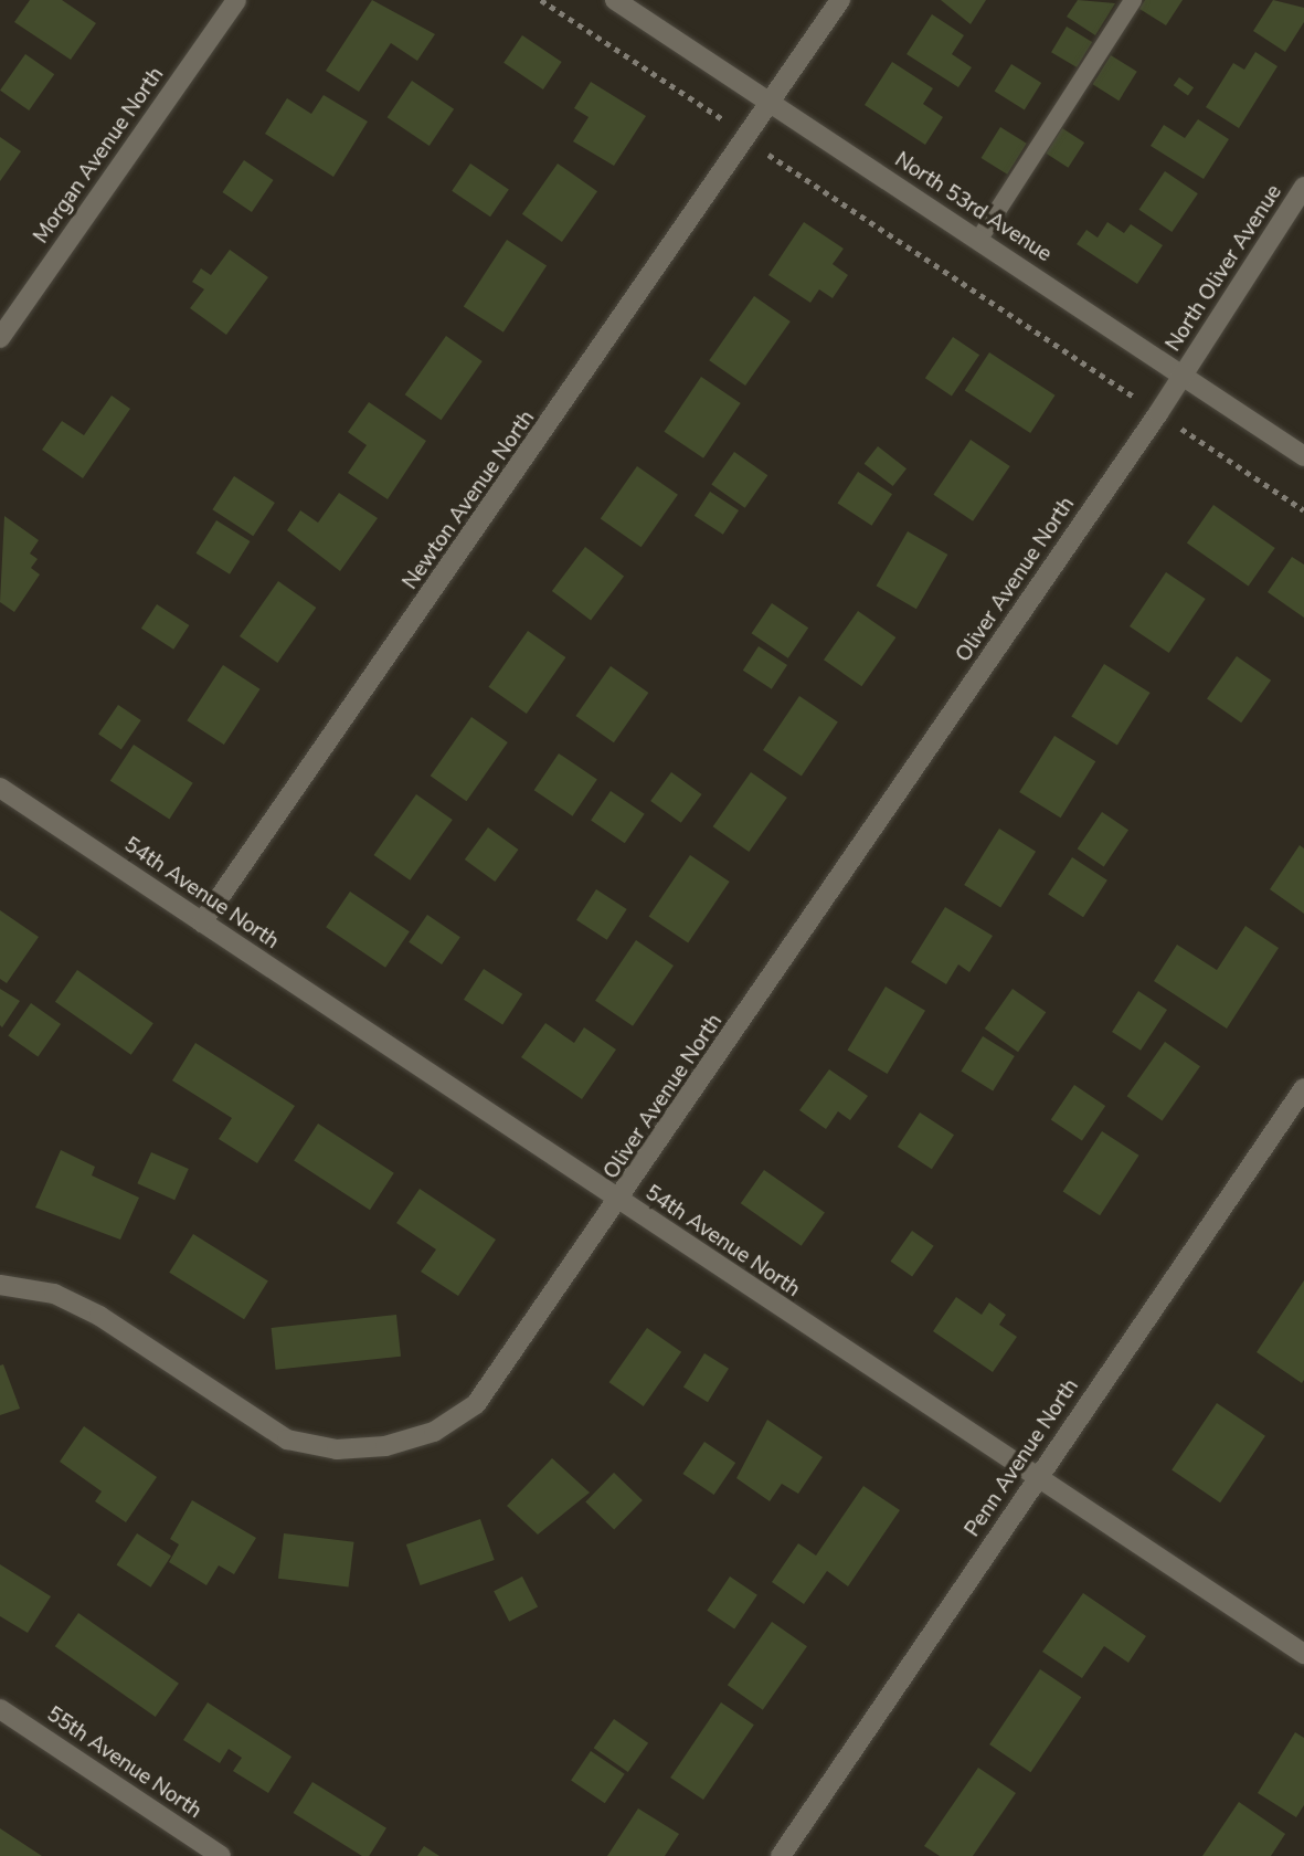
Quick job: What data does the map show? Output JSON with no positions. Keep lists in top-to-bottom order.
{
  "streets": {
    "street": [
      "Morgan Avenue North",
      "North 53rd Avenue",
      "North Oliver Avenue",
      "Newton Avenue North",
      "Oliver Avenue North",
      "54th Avenue North",
      "Penn Avenue North",
      "55th Avenue North"
    ]
  },
  "crossings": [
    ["North 53rd Avenue", "North Oliver Avenue"],
    ["North 53rd Avenue", "Newton Avenue North"],
    ["North 53rd Avenue", "Oliver Avenue North"],
    ["North Oliver Avenue", "Oliver Avenue North"],
    ["Newton Avenue North", "54th Avenue North"],
    ["Oliver Avenue North", "54th Avenue North"],
    ["54th Avenue North", "Penn Avenue North"]
  ]
}
